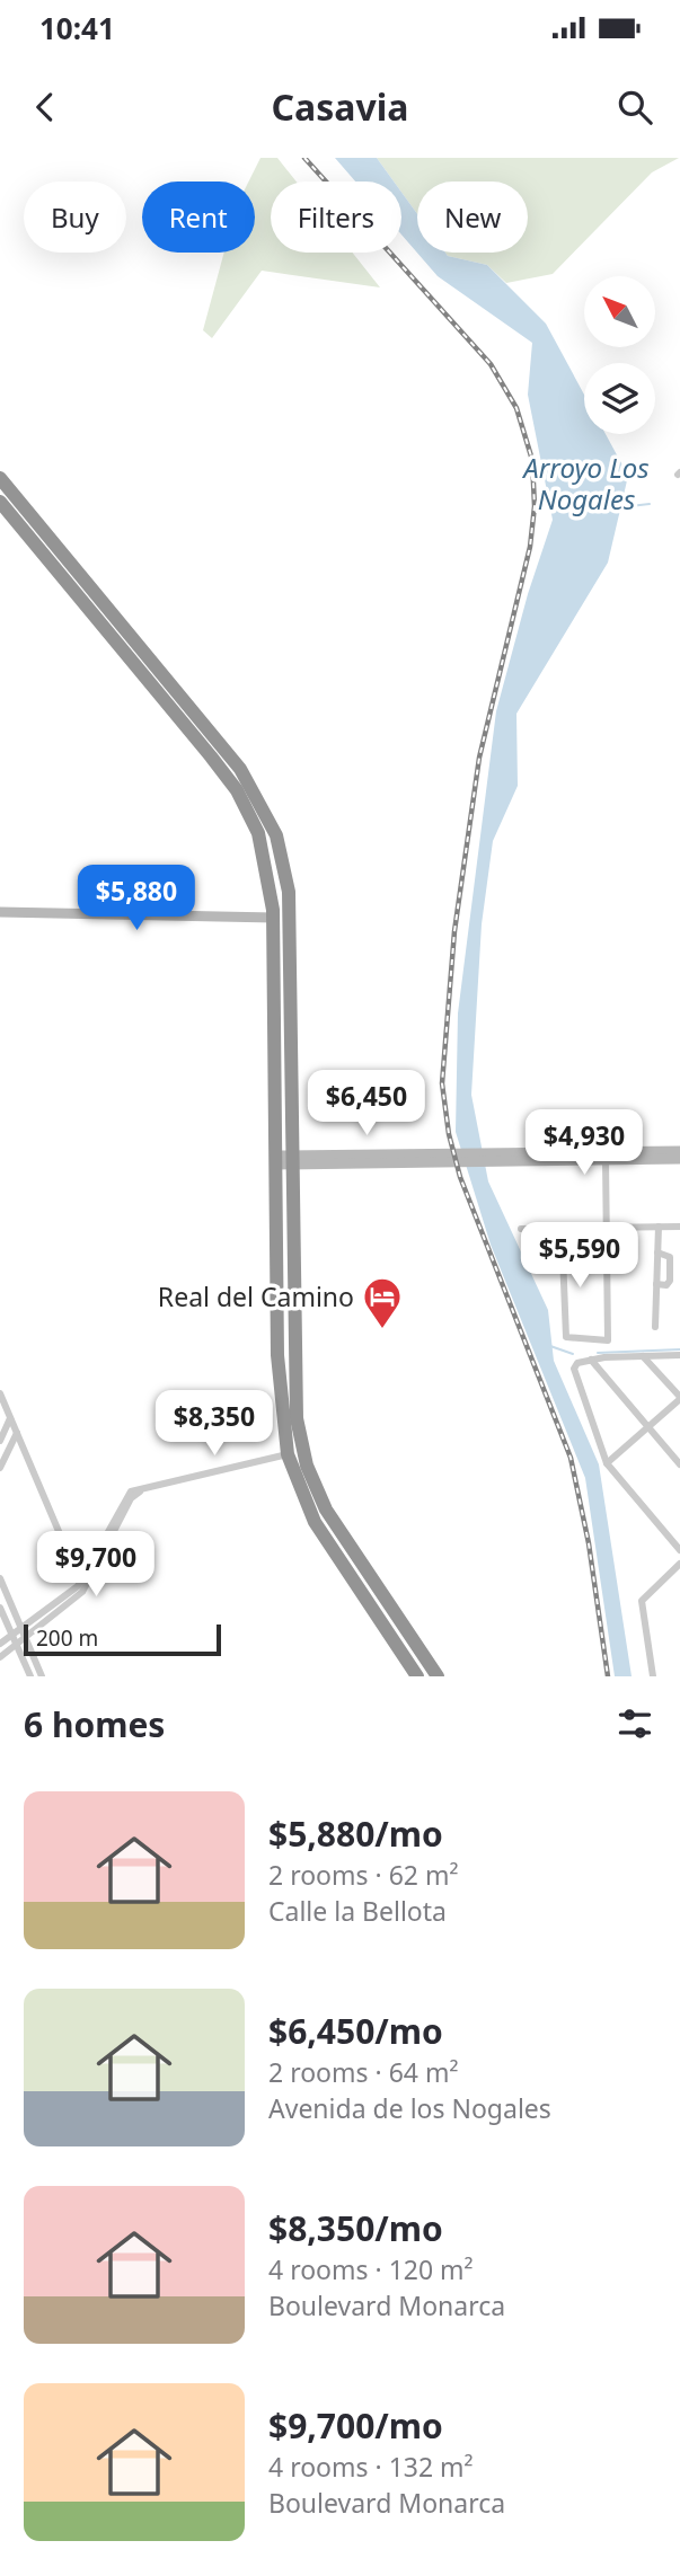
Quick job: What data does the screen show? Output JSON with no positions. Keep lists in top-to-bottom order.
{
  "water": ["Arroyo Los Nogales"],
  "places": {
    "hotel": ["Real del Camino"]
  },
  "scale_bar": "200 m",
  "north": "top left",
  "page": {
    "status": "10:41",
    "header": "Casavia",
    "chip": [
      "Buy",
      "Rent",
      "Filters",
      "New"
    ],
    "price": [
      "$5,880",
      "$6,450",
      "$4,930",
      "$5,590",
      "$8,350",
      "$9,700"
    ],
    "scale": "200 m",
    "heading": "6 homes",
    "list": [
      {
        "name": "$5,880/mo",
        "note": "2 rooms · 62 m² · Calle la Bellota"
      },
      {
        "name": "$6,450/mo",
        "note": "2 rooms · 64 m² · Avenida de los Nogales"
      },
      {
        "name": "$8,350/mo",
        "note": "4 rooms · 120 m² · Boulevard Monarca"
      },
      {
        "name": "$9,700/mo",
        "note": "4 rooms · 132 m² · Boulevard Monarca"
      }
    ]
  }
}
